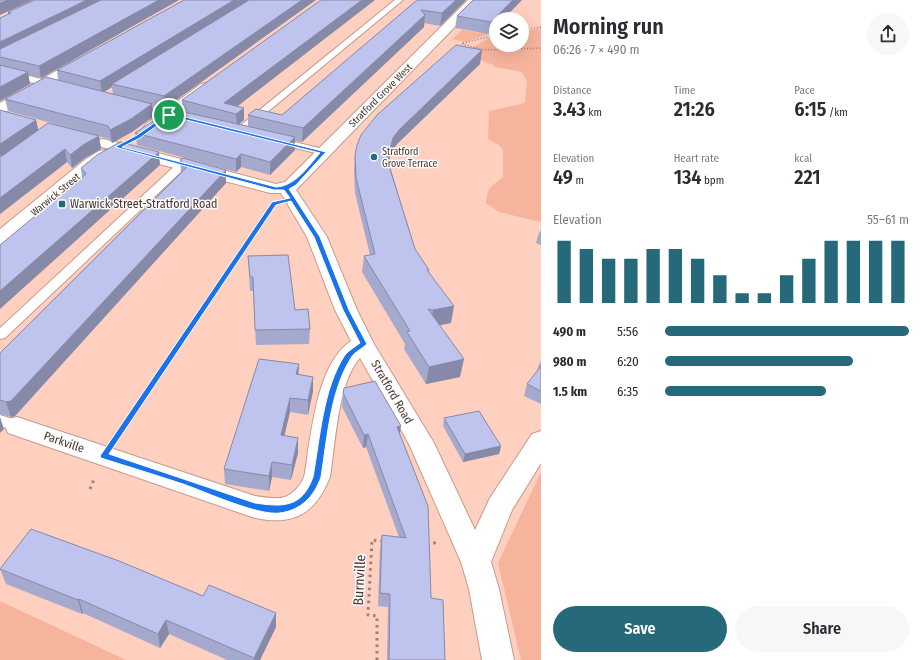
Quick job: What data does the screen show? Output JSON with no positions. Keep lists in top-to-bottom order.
{
  "streets": {
    "street": [
      "Stratford Grove West",
      "Warwick Street",
      "Stratford Road",
      "Parkville"
    ],
    "path": ["Burnville"]
  },
  "crossings": [
    ["Stratford Grove West", "Stratford Road"],
    ["Stratford Road", "Parkville"]
  ],
  "places": {
    "other": ["Stratford Grove Terrace"],
    "transit": ["Warwick Street-Stratford Road"]
  },
  "page": {
    "heading": ["Morning run", "06:26 · 7 × 490 m"],
    "stats": [
      ["Distance", "3.43 km"],
      ["Time", "21:26"],
      ["Pace", "6:15 /km"],
      ["Elevation", "49 m"],
      ["Heart rate", "134 bpm"],
      ["kcal", "221"]
    ],
    "chart": ["Elevation", "55–61 m"],
    "list": [
      {
        "name": "490 m",
        "note": "5:56"
      },
      {
        "name": "980 m",
        "note": "6:20"
      },
      {
        "name": "1.5 km",
        "note": "6:35"
      }
    ],
    "buttons": ["Save", "Share"]
  }
}
